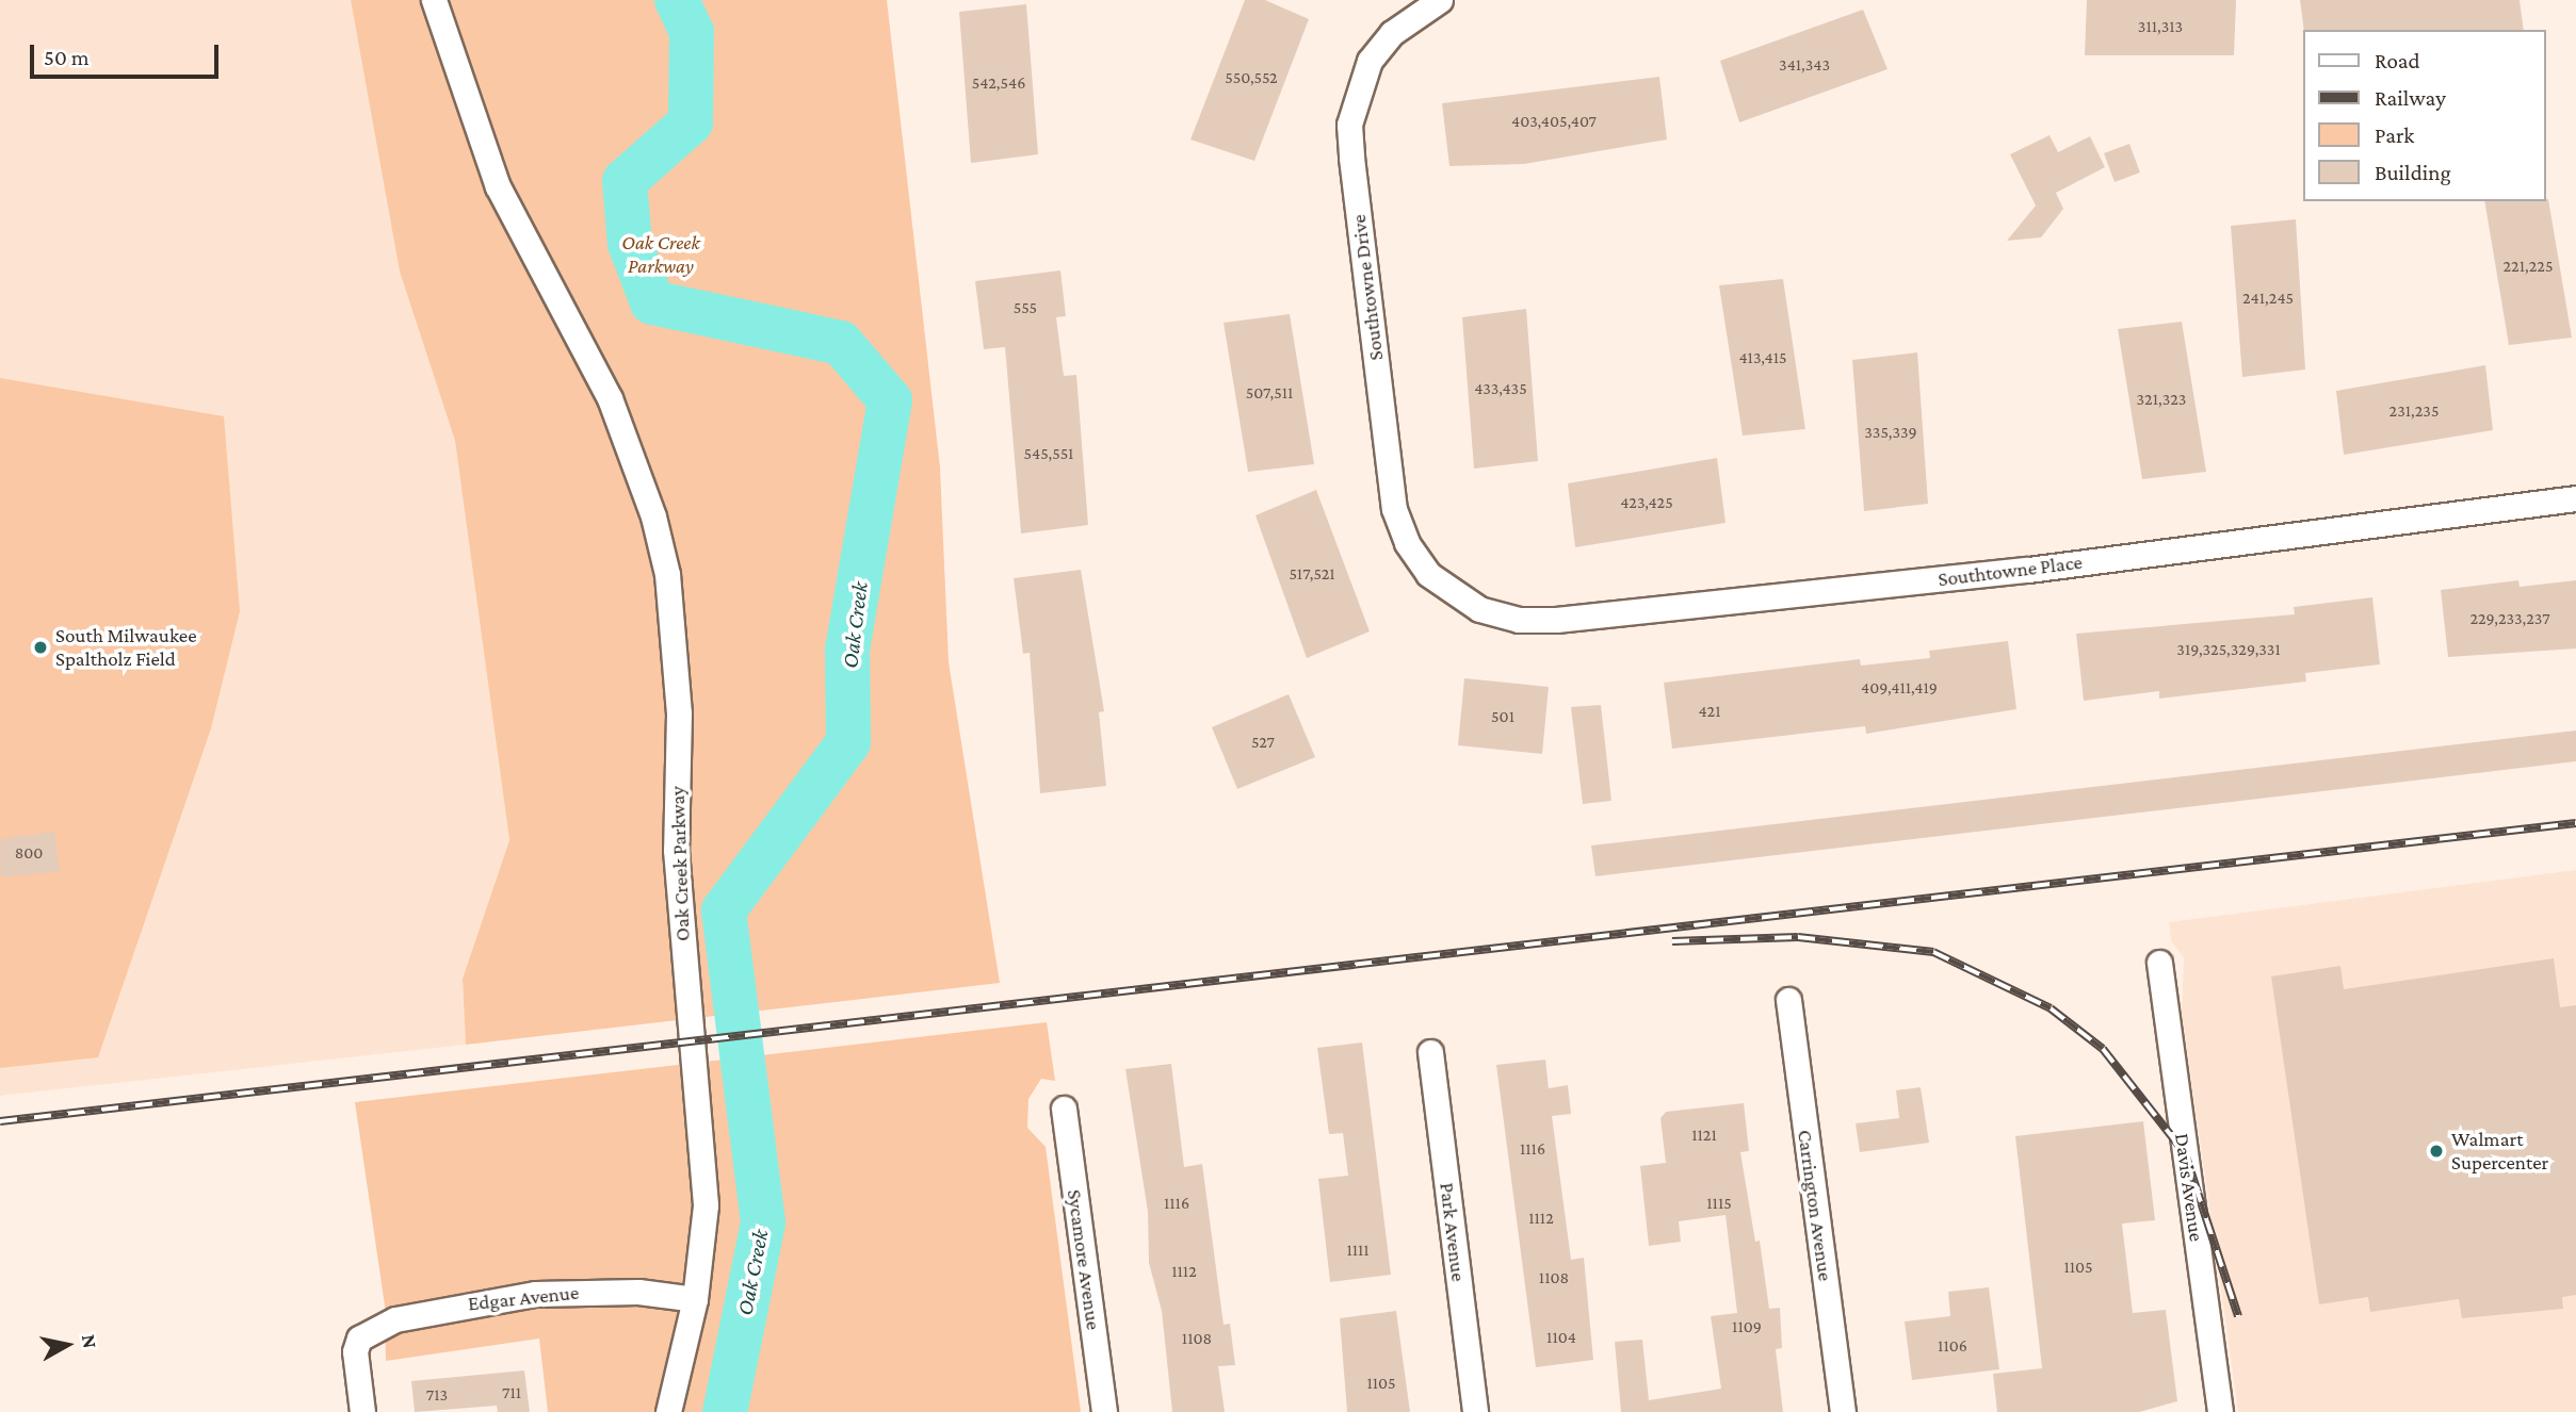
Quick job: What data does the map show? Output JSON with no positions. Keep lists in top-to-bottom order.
{
  "streets": {
    "street": [
      "Southtowne Drive",
      "Southtowne Place",
      "Oak Creek Parkway",
      "Davis Avenue",
      "Carrington Avenue",
      "Park Avenue",
      "Sycamore Avenue",
      "Edgar Avenue"
    ]
  },
  "crossings": [
    ["Southtowne Drive", "Southtowne Place"],
    ["Oak Creek Parkway", "Edgar Avenue"]
  ],
  "water": ["Oak Creek"],
  "parks": ["Oak Creek Parkway"],
  "places": ["South Milwaukee Spaltholz Field", "Walmart Supercenter"],
  "house_numbers": [
    "311,313",
    "341,343",
    "550,552",
    "542,546",
    "403,405,407",
    "221,225",
    "241,245",
    "555",
    "413,415",
    "433,435",
    "507,511",
    "321,323",
    "231,235",
    "335,339",
    "545,551",
    "423,425",
    "517,521",
    "229,233,237",
    "319,325,329,331",
    "409,411,419",
    "421",
    "501",
    "527",
    "800",
    "1121",
    "1116",
    "1116",
    "1115",
    "1112",
    "1111",
    "1105",
    "1112",
    "1108",
    "1109",
    "1104",
    "1108",
    "1106",
    "1105",
    "711",
    "713"
  ],
  "legend": [
    "Road",
    "Railway",
    "Park",
    "Building"
  ],
  "scale_bar": "50 m",
  "north": "right"
}
